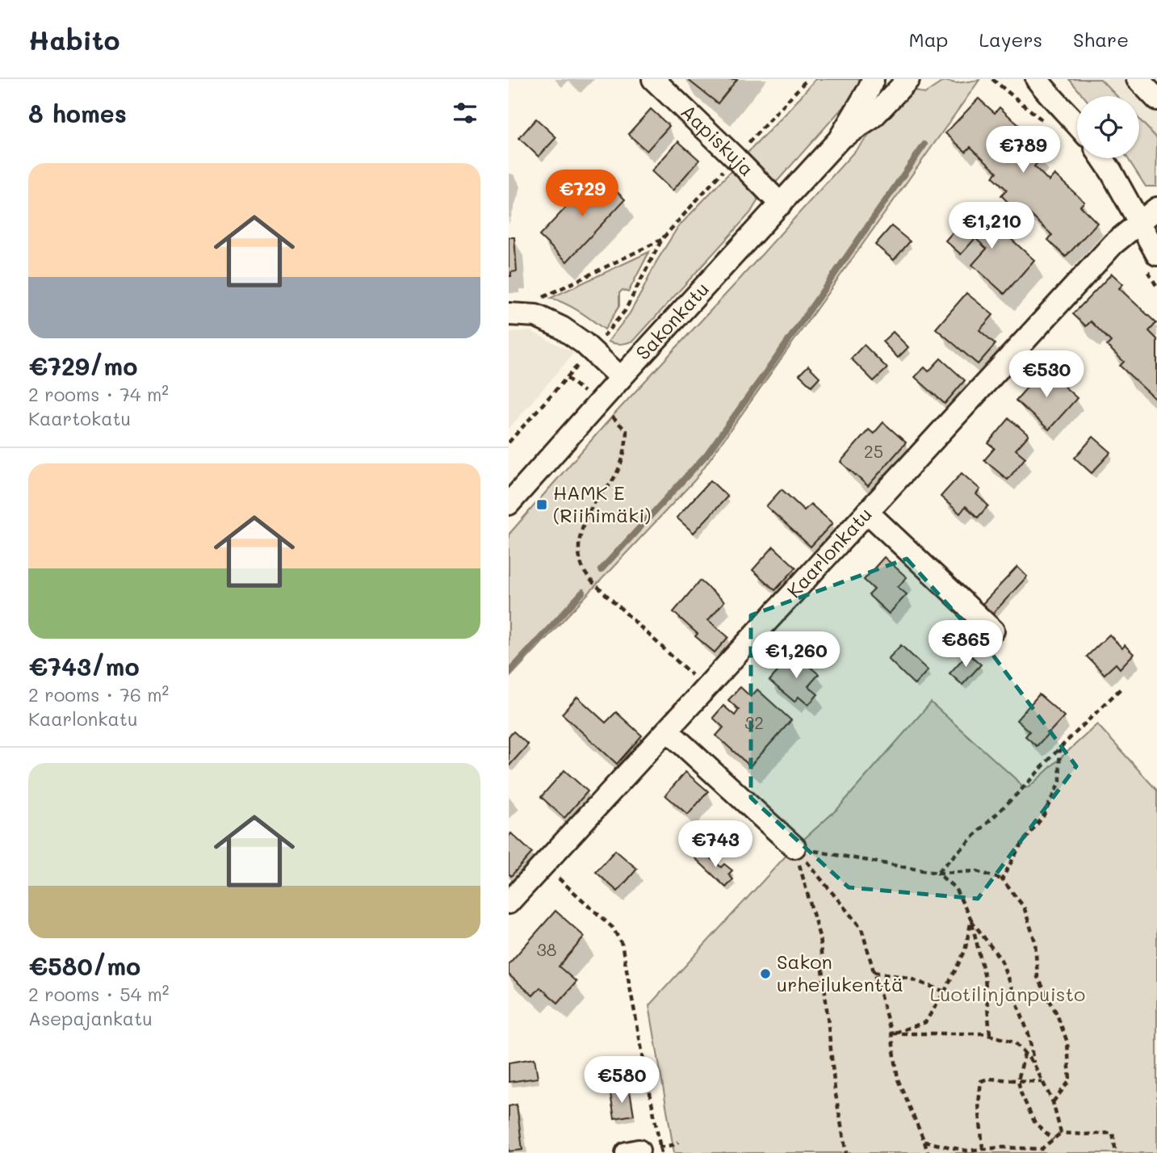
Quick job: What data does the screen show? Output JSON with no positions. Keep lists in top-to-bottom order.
{
  "streets": {
    "street": ["Aapiskuja", "Sakonkatu", "Kaarlonkatu"]
  },
  "crossings": [
    ["Aapiskuja", "Sakonkatu"]
  ],
  "parks": ["Luotilinjanpuisto"],
  "places": {
    "transit": ["HAMK E (Riihimäki)"],
    "other": ["Sakon urheilukenttä"]
  },
  "house_numbers": ["25", "32", "38"],
  "page": {
    "header": "Habito",
    "nav": ["Map", "Layers", "Share"],
    "heading": "8 homes",
    "price": [
      "€789",
      "€729",
      "€1,210",
      "€530",
      "€865",
      "€1,260",
      "€743",
      "€580"
    ],
    "list": [
      {
        "name": "€729/mo",
        "note": "2 rooms · 74 m² · Kaartokatu"
      },
      {
        "name": "€743/mo",
        "note": "2 rooms · 76 m² · Kaarlonkatu"
      },
      {
        "name": "€580/mo",
        "note": "2 rooms · 54 m² · Asepajankatu"
      }
    ]
  }
}
